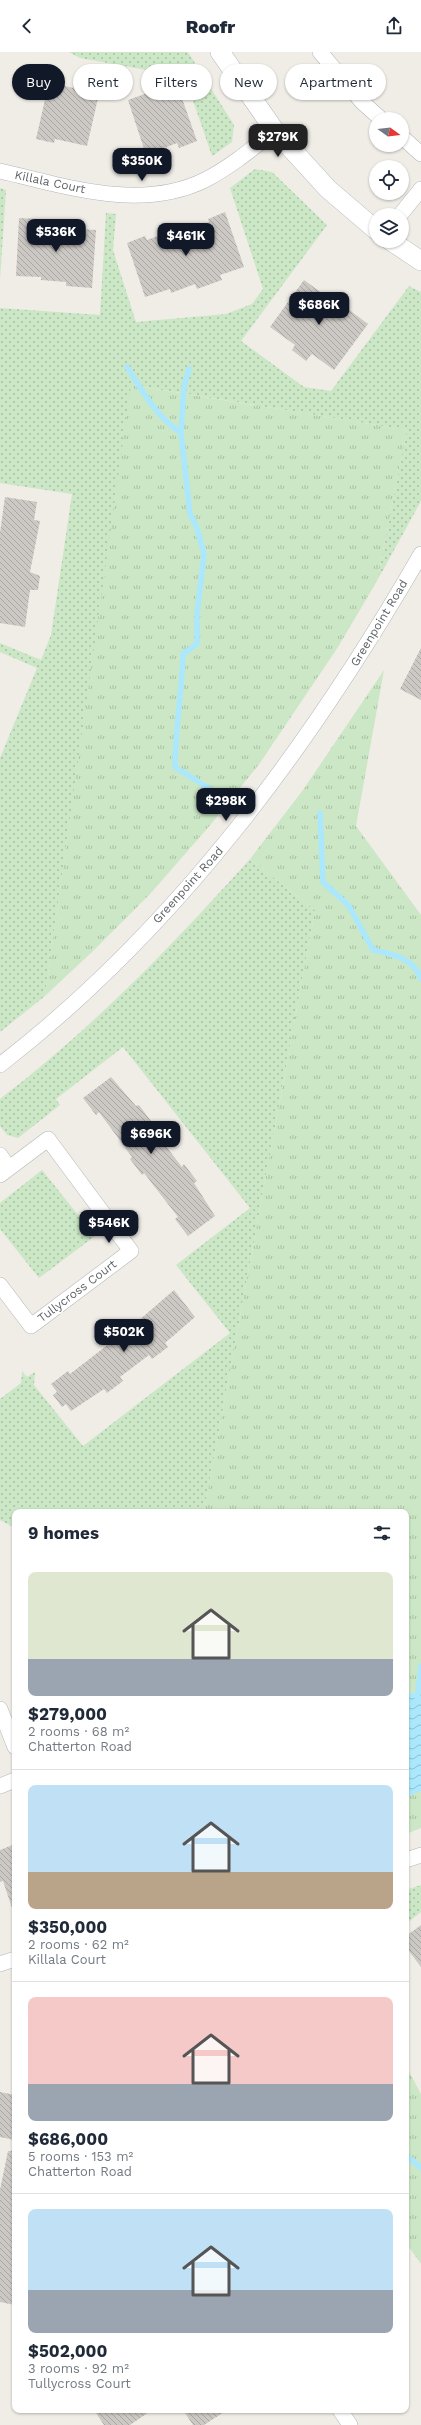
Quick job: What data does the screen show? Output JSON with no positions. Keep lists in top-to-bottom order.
{
  "streets": {
    "street": ["Killala Court", "Greenpoint Road", "Tullycross Court"]
  },
  "north": "right",
  "page": {
    "header": "Roofr",
    "chip": [
      "Buy",
      "Rent",
      "Filters",
      "New",
      "Apartment"
    ],
    "price": [
      "$279K",
      "$350K",
      "$536K",
      "$461K",
      "$686K",
      "$298K",
      "$696K",
      "$546K",
      "$502K"
    ],
    "heading": "9 homes",
    "list": [
      {
        "name": "$279,000",
        "note": "2 rooms · 68 m² · Chatterton Road"
      },
      {
        "name": "$350,000",
        "note": "2 rooms · 62 m² · Killala Court"
      },
      {
        "name": "$686,000",
        "note": "5 rooms · 153 m² · Chatterton Road"
      },
      {
        "name": "$502,000",
        "note": "3 rooms · 92 m² · Tullycross Court"
      }
    ]
  }
}
